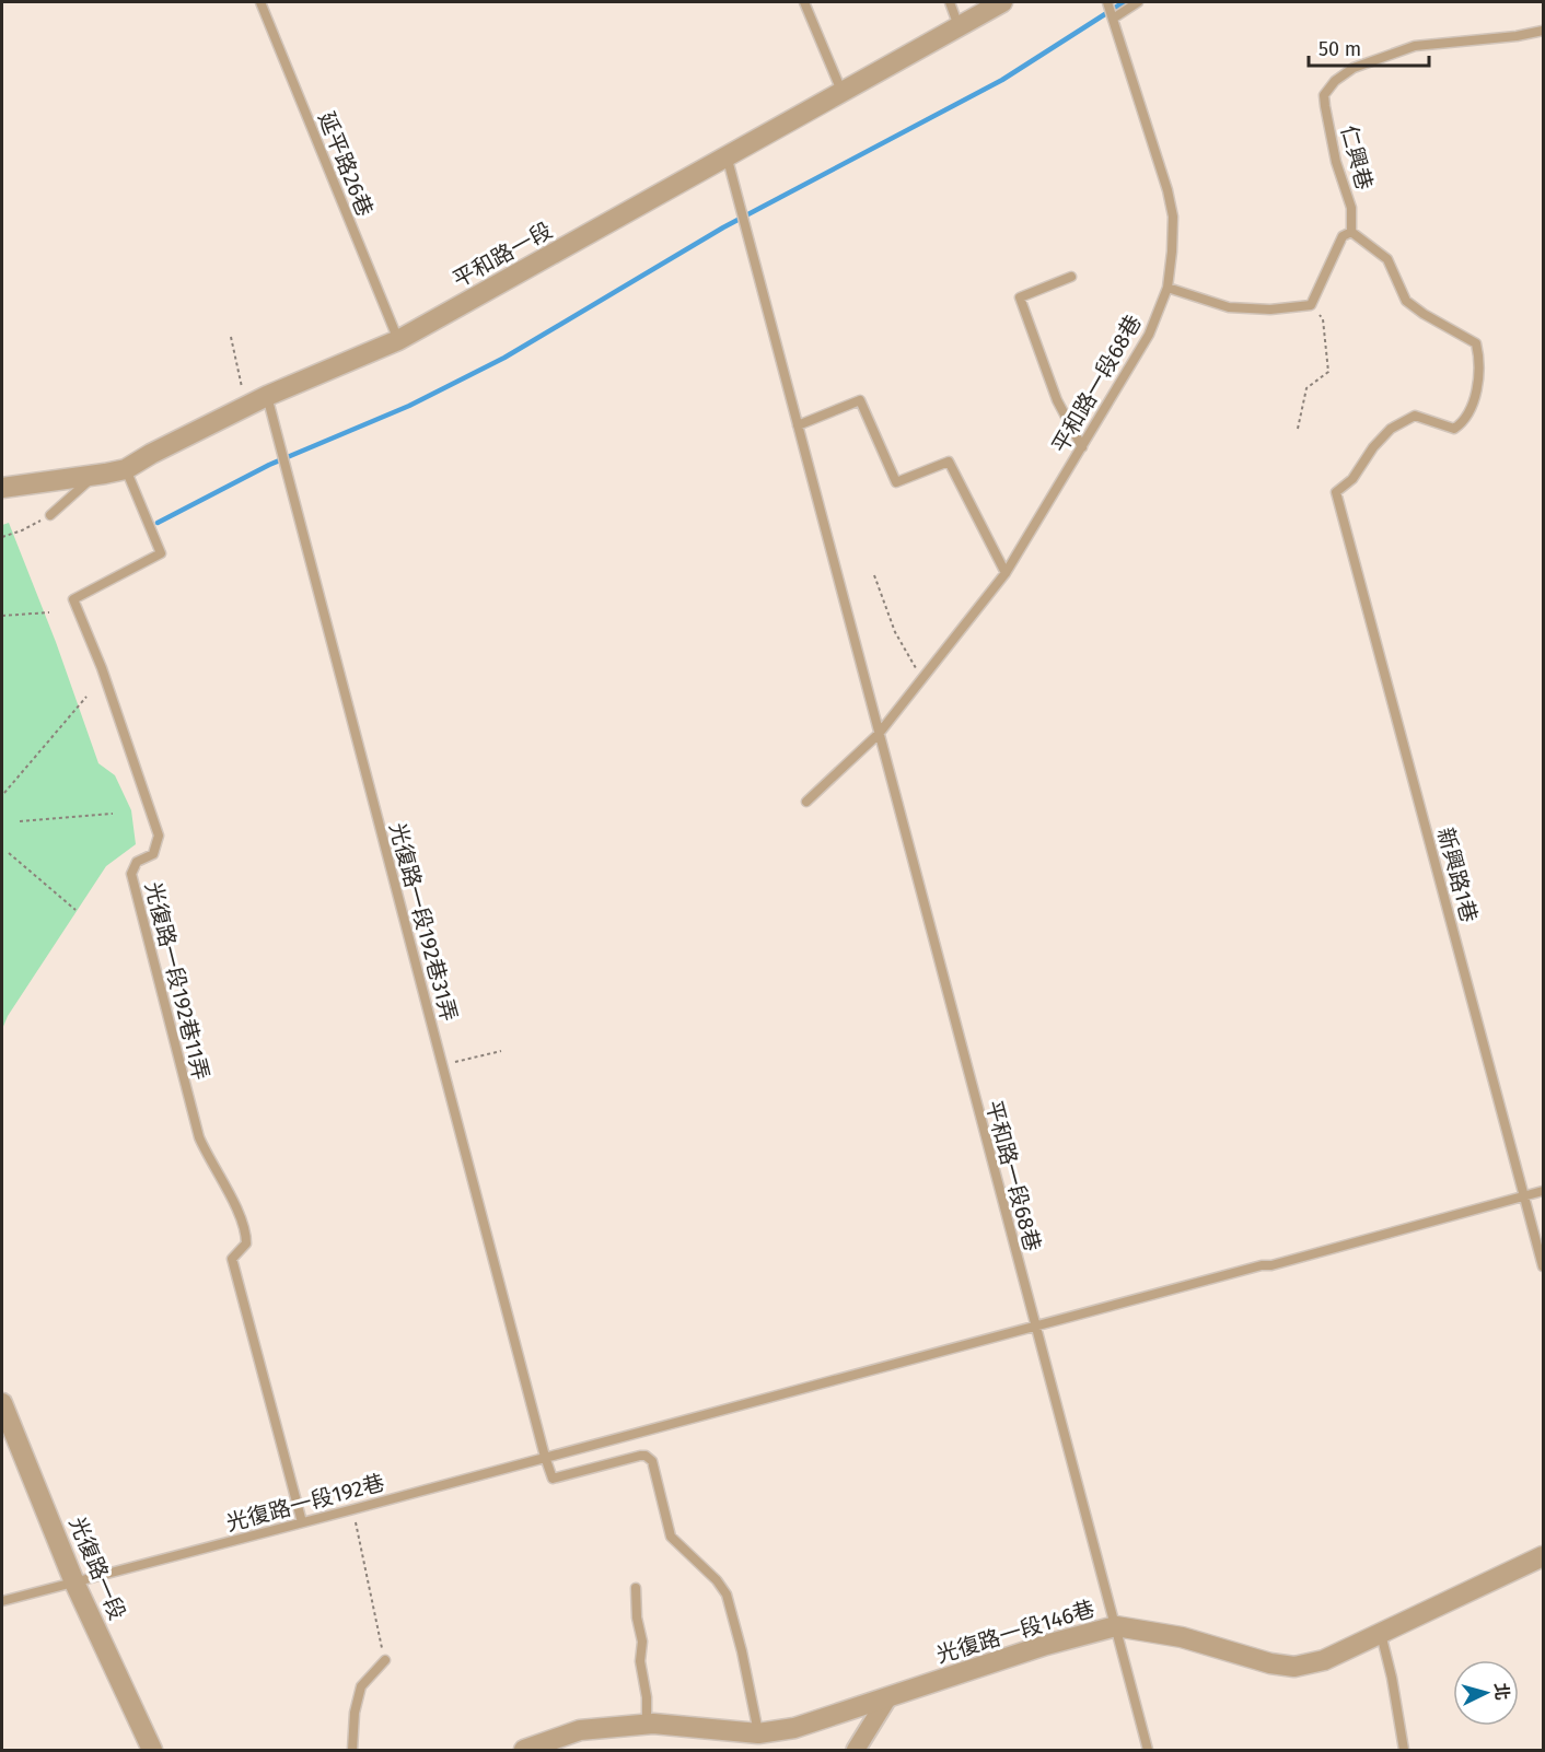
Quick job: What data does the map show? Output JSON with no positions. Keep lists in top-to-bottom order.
{
  "streets": {
    "street": ["平和路一段", "光復路一段", "光復路一段146巷"],
    "lane": [
      "仁興巷",
      "延平路26巷",
      "平和路一段68巷",
      "新興路1巷",
      "光復路一段192巷31弄",
      "光復路一段192巷11弄",
      "光復路一段192巷"
    ]
  },
  "crossings": [
    ["仁興巷", "新興路1巷"],
    ["延平路26巷", "平和路一段"],
    ["平和路一段", "平和路一段68巷"],
    ["平和路一段", "光復路一段192巷31弄"],
    ["平和路一段", "光復路一段192巷11弄"],
    ["平和路一段68巷", "光復路一段192巷"],
    ["平和路一段68巷", "光復路一段146巷"],
    ["新興路1巷", "光復路一段192巷"],
    ["光復路一段192巷31弄", "光復路一段192巷"],
    ["光復路一段192巷11弄", "光復路一段192巷"],
    ["光復路一段192巷", "光復路一段"]
  ],
  "scale_bar": "50 m",
  "north": "right"
}
